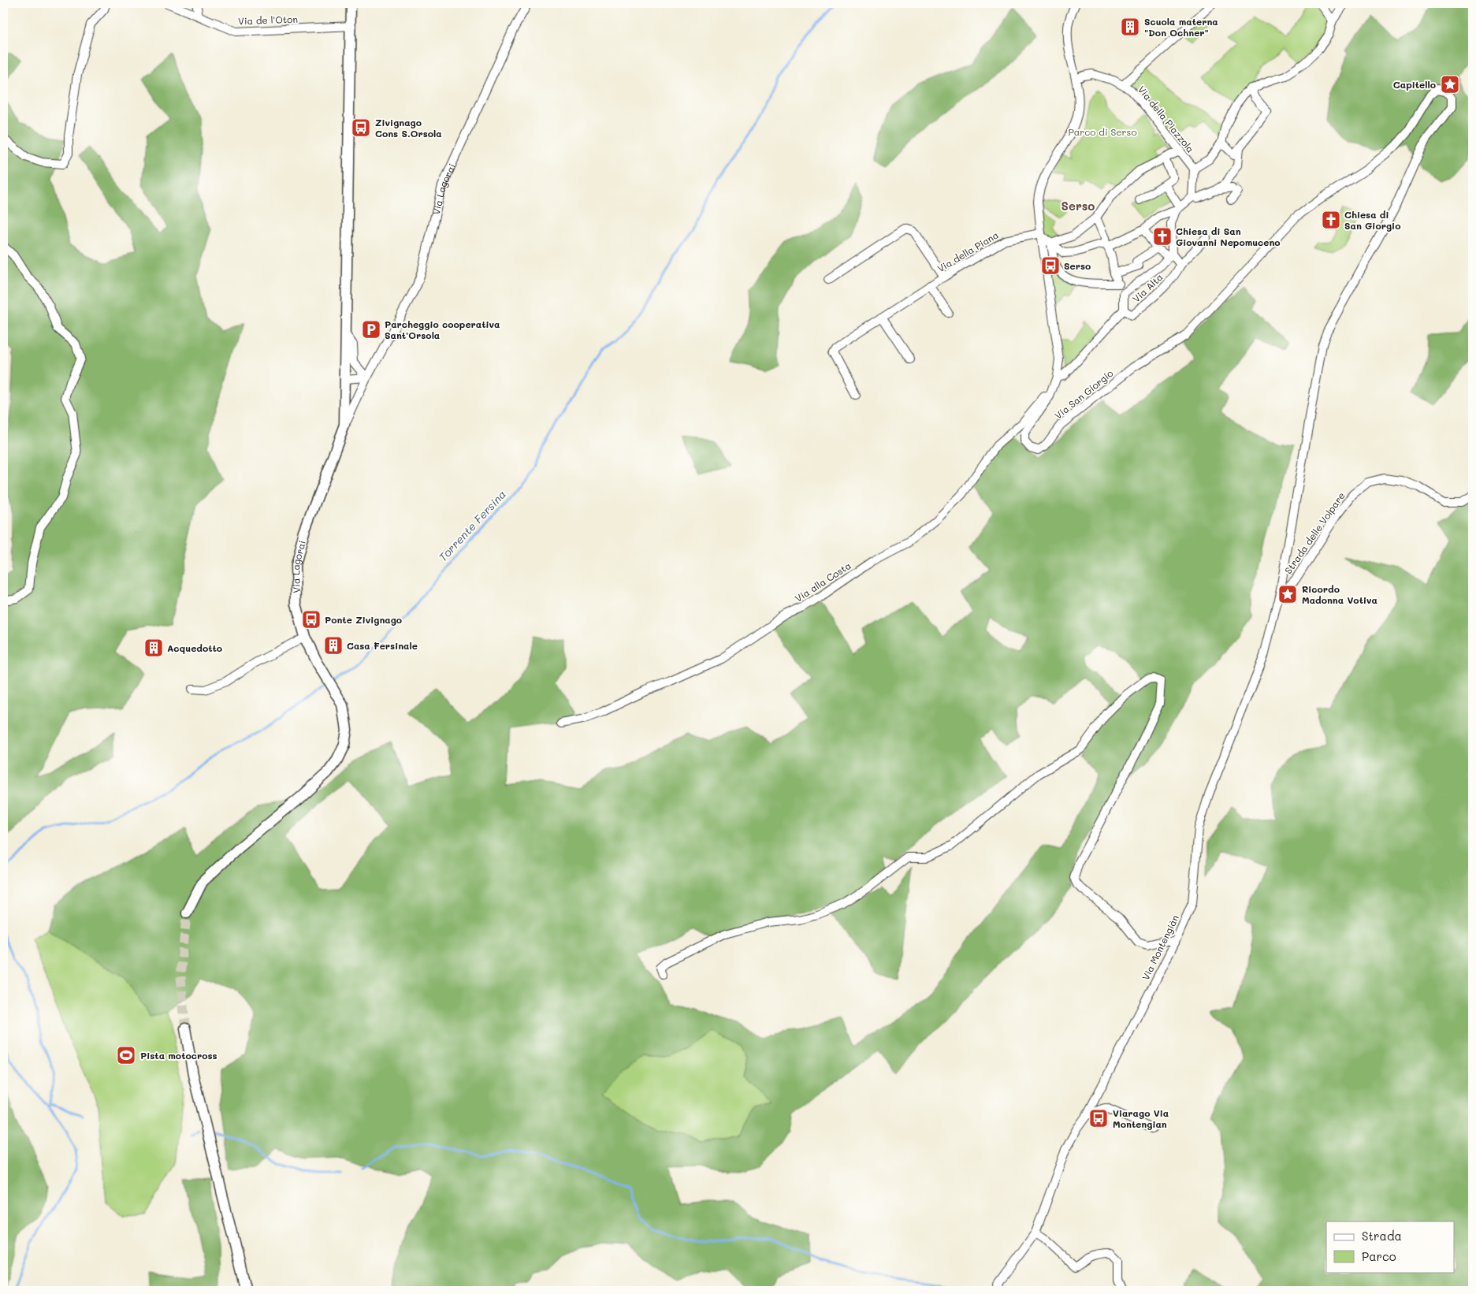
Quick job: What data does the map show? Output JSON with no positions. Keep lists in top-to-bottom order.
{
  "streets": {
    "main road": ["Via Lagorai"],
    "street": [
      "Via de l'Oton",
      "Via della Piazzola",
      "Via della Piana",
      "Via Alta",
      "Via San Giorgio",
      "Strada delle Volpare",
      "Via alla Costa",
      "Via Montengiàn"
    ]
  },
  "crossings": [
    ["Via de l'Oton", "Via Lagorai"],
    ["Via della Piazzola", "Via San Giorgio"],
    ["Via della Piana", "Via San Giorgio"],
    ["Via San Giorgio", "Via alla Costa"],
    ["Via San Giorgio", "Via Montengiàn"],
    ["Strada delle Volpare", "Via Montengiàn"]
  ],
  "districts": ["Serso"],
  "water": ["Torrente Fersina"],
  "parks": ["Parco di Serso"],
  "places": {
    "building": ["Scuola materna \"Don Ochner\"", "Casa Fersinale", "Acquedotto"],
    "place": ["Capitello", "Ricordo Madonna Votiva"],
    "bus stop": [
      "Zivignago Cons S.Orsola",
      "Serso",
      "Ponte Zivignago",
      "Viarago Via Montengian"
    ],
    "church": ["Chiesa di San Giorgio", "Chiesa di San Giovanni Nepomuceno"],
    "parking": ["Parcheggio cooperativa Sant'Orsola"],
    "sports": ["Pista motocross"]
  },
  "legend": ["Strada", "Parco"]
}
